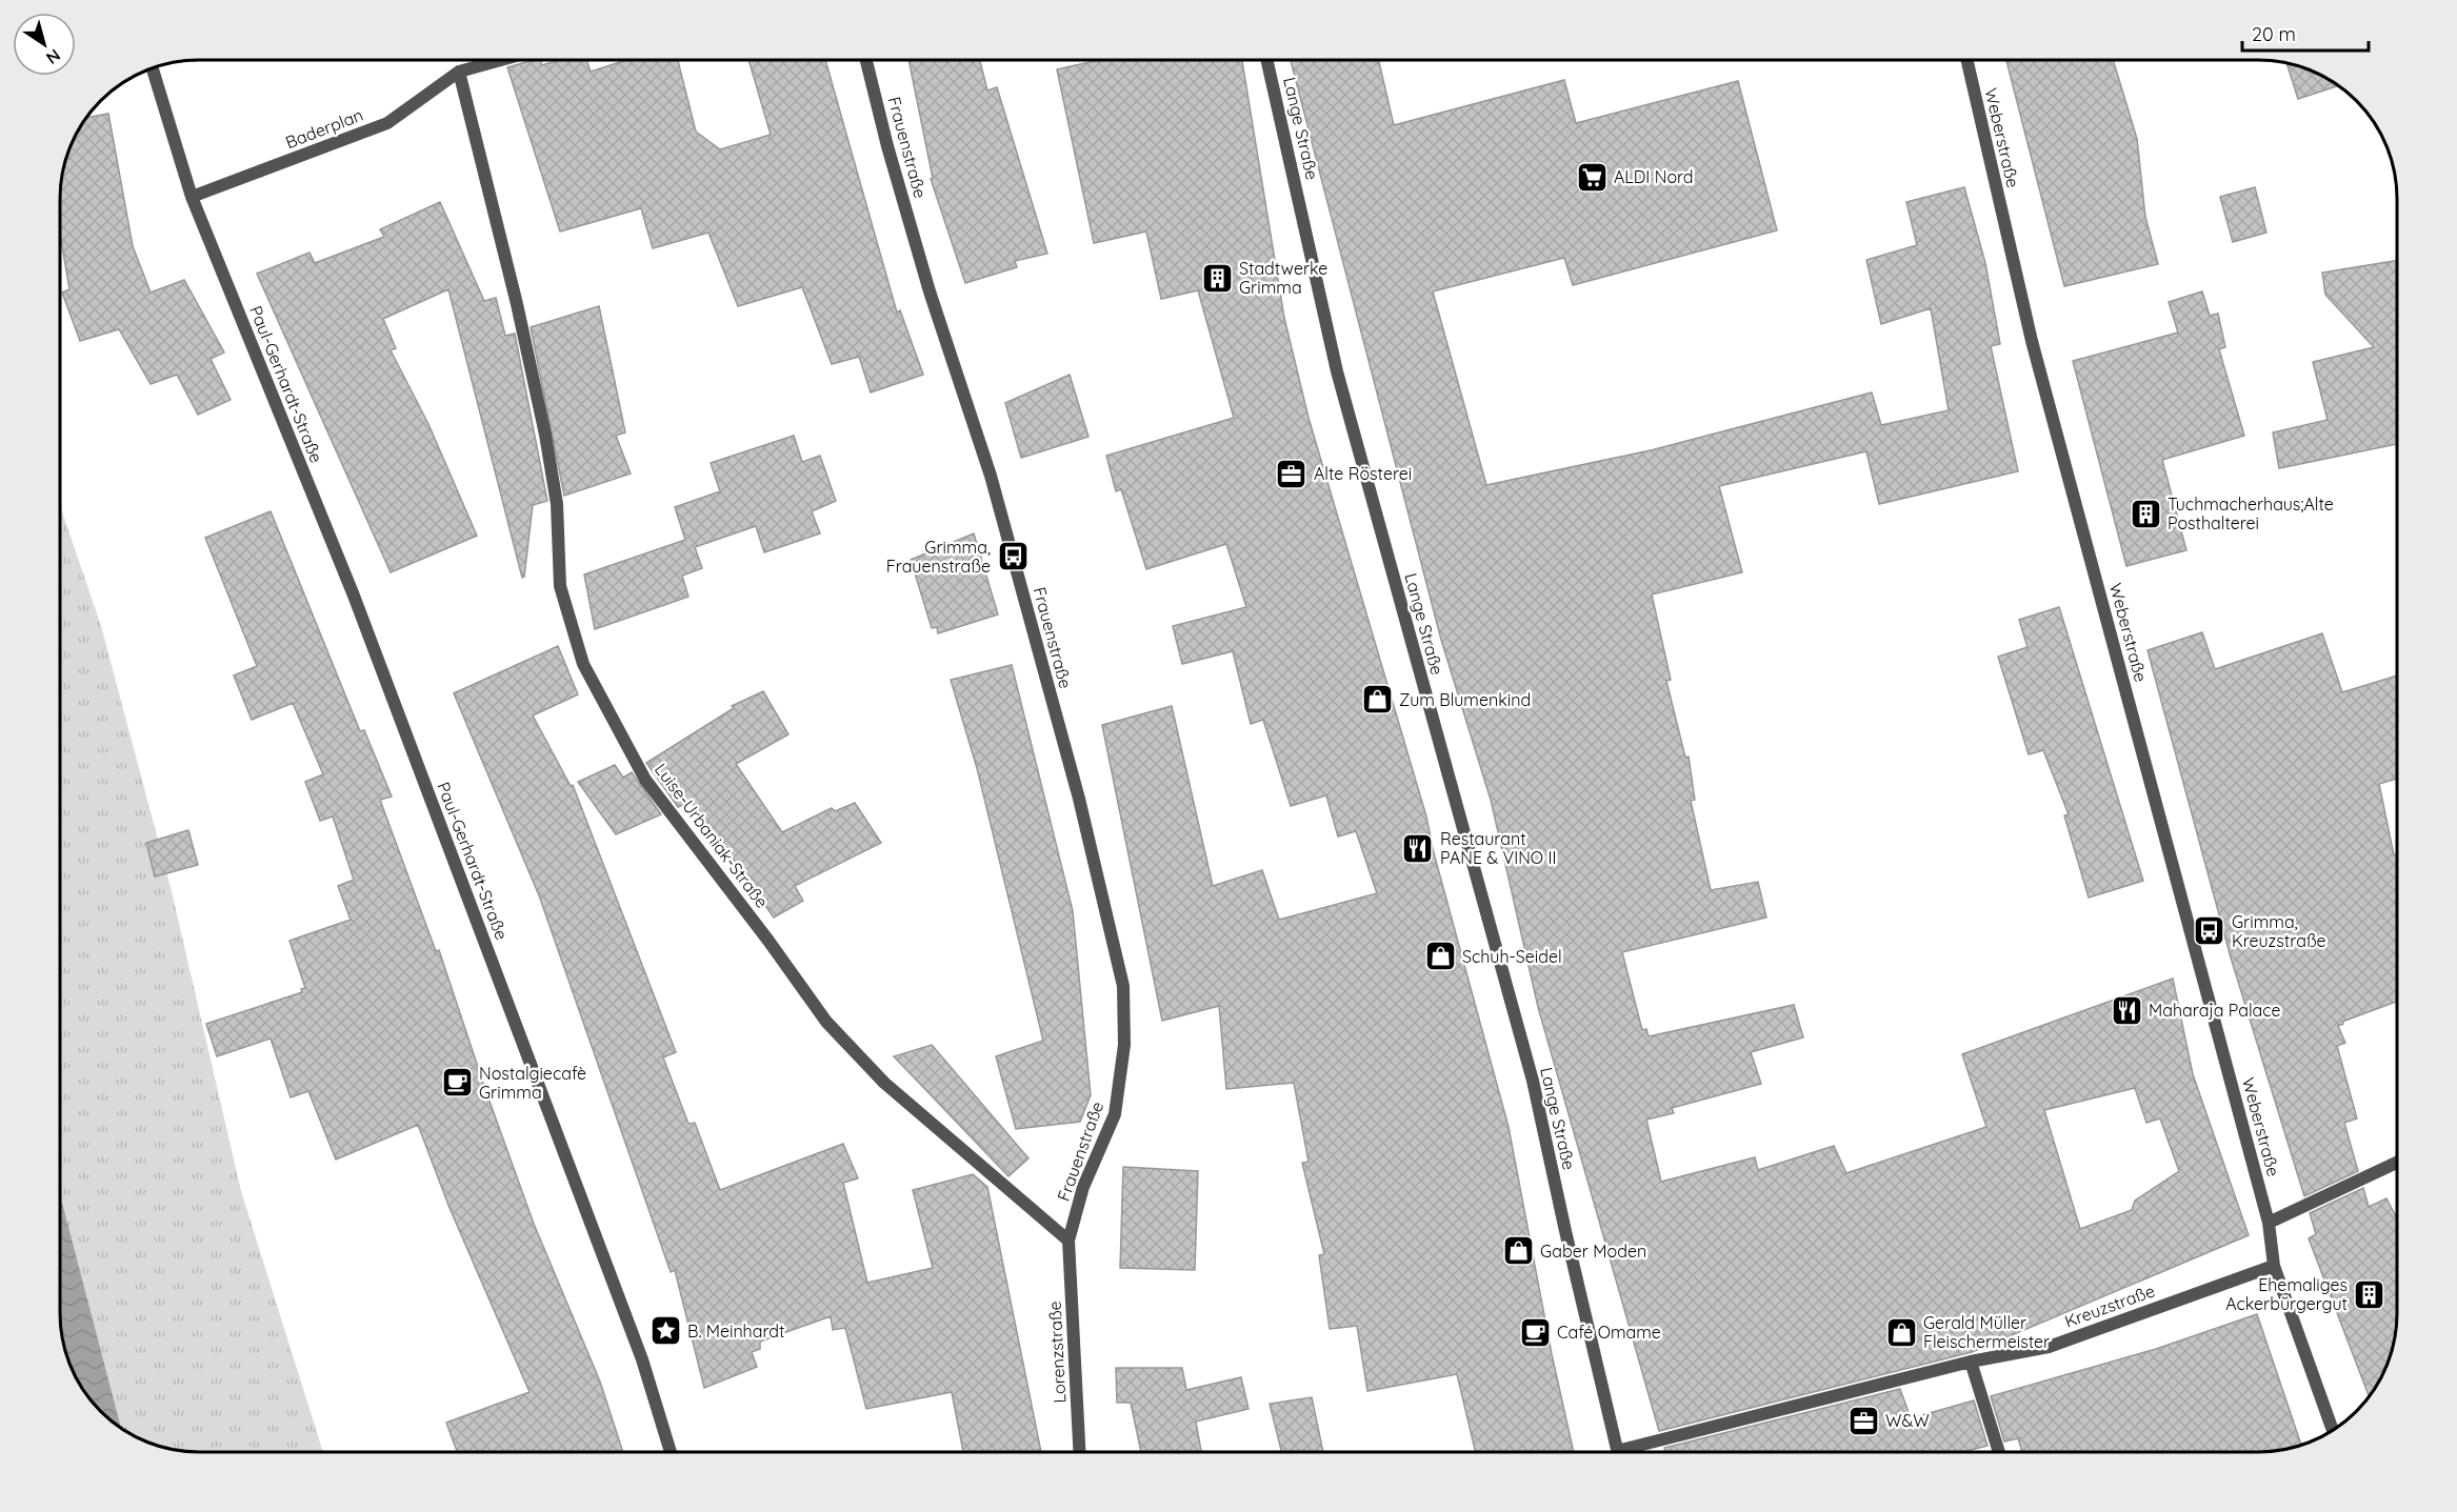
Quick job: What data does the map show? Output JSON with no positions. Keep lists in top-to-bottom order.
{
  "streets": {
    "street": [
      "Baderplan",
      "Lange Straße",
      "Weberstraße",
      "Frauenstraße",
      "Paul-Gerhardt-Straße",
      "Luise-Urbaniak-Straße",
      "Kreuzstraße",
      "Lorenzstraße"
    ]
  },
  "crossings": [
    ["Baderplan", "Paul-Gerhardt-Straße"],
    ["Baderplan", "Luise-Urbaniak-Straße"],
    ["Frauenstraße", "Luise-Urbaniak-Straße"],
    ["Frauenstraße", "Lorenzstraße"],
    ["Luise-Urbaniak-Straße", "Lorenzstraße"]
  ],
  "places": {
    "supermarket": ["ALDI Nord"],
    "building": ["Stadtwerke Grimma", "Tuchmacherhaus;Alte Posthalterei", "Ehemaliges Ackerbürgergut"],
    "office": ["Alte Rösterei", "W&W"],
    "bus stop": ["Grimma, Frauenstraße", "Grimma, Kreuzstraße"],
    "shop": [
      "Zum Blumenkind",
      "Schuh-Seidel",
      "Gaber Moden",
      "Gerald Müller Fleischermeister"
    ],
    "restaurant": ["Restaurant PANE & VINO II", "Maharaja Palace"],
    "cafe": ["Nostalgiecafè Grimma", "Café Omame"],
    "place": ["B. Meinhardt"]
  },
  "scale_bar": "20 m",
  "north": "bottom right"
}
